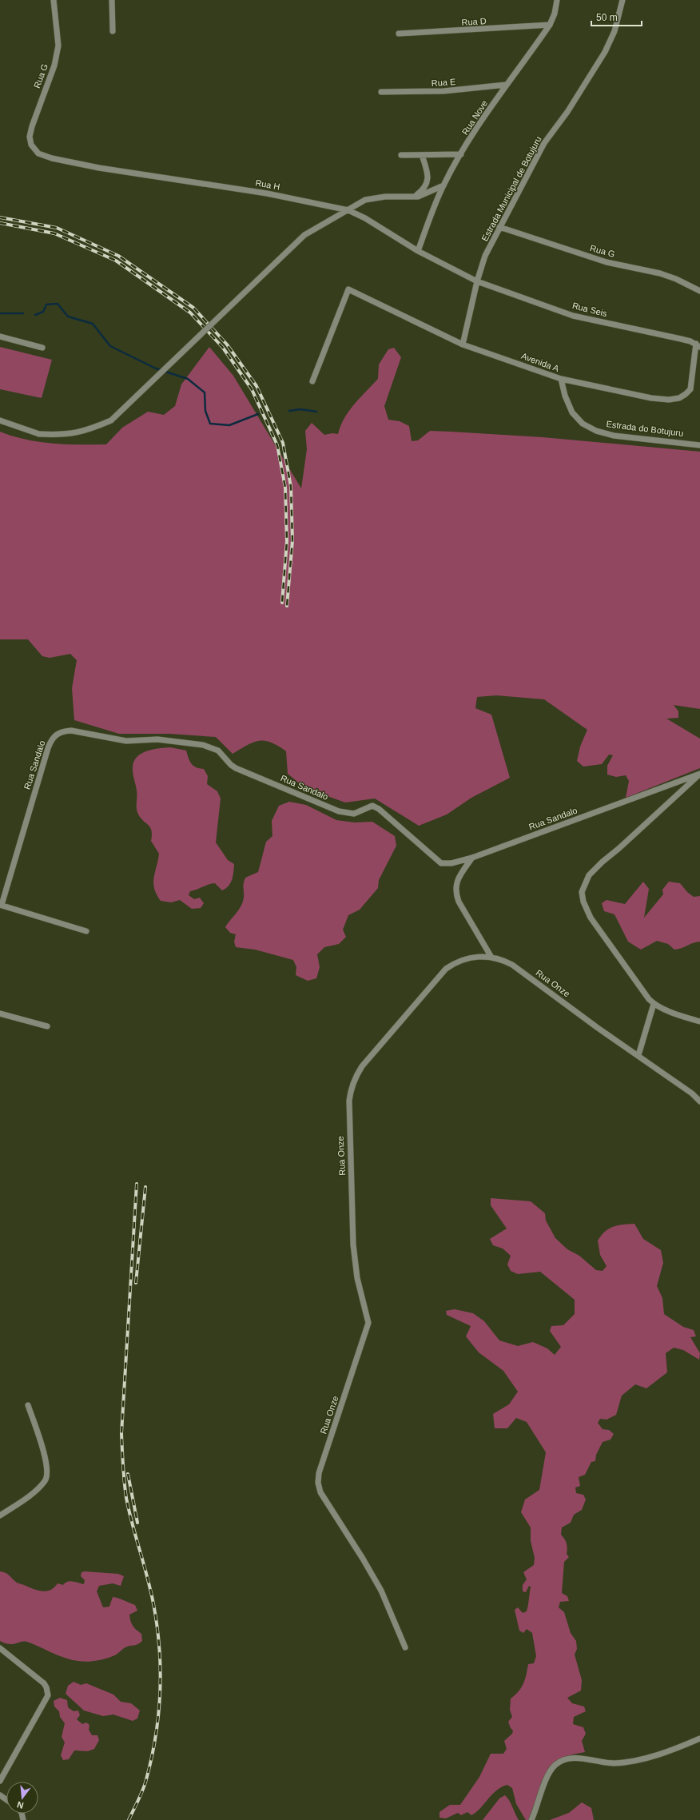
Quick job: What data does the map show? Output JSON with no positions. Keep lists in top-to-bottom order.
{
  "streets": {
    "street": [
      "Rua D",
      "Rua G",
      "Rua E",
      "Rua Nove",
      "Rua H",
      "Estrada Municipal de Botujuru",
      "Rua Seis",
      "Avenida A",
      "Estrada do Botujuru",
      "Rua Sandalo",
      "Rua Onze"
    ]
  },
  "crossings": [
    ["Rua D", "Rua Nove"],
    ["Rua G", "Rua H"],
    ["Rua G", "Estrada Municipal de Botujuru"],
    ["Rua E", "Rua Nove"],
    ["Rua Nove", "Rua H"],
    ["Rua H", "Estrada Municipal de Botujuru"],
    ["Rua H", "Rua Seis"],
    ["Estrada Municipal de Botujuru", "Rua Seis"],
    ["Estrada Municipal de Botujuru", "Avenida A"],
    ["Rua Seis", "Avenida A"],
    ["Avenida A", "Estrada do Botujuru"]
  ],
  "scale_bar": "50 m",
  "north": "bottom"
}
